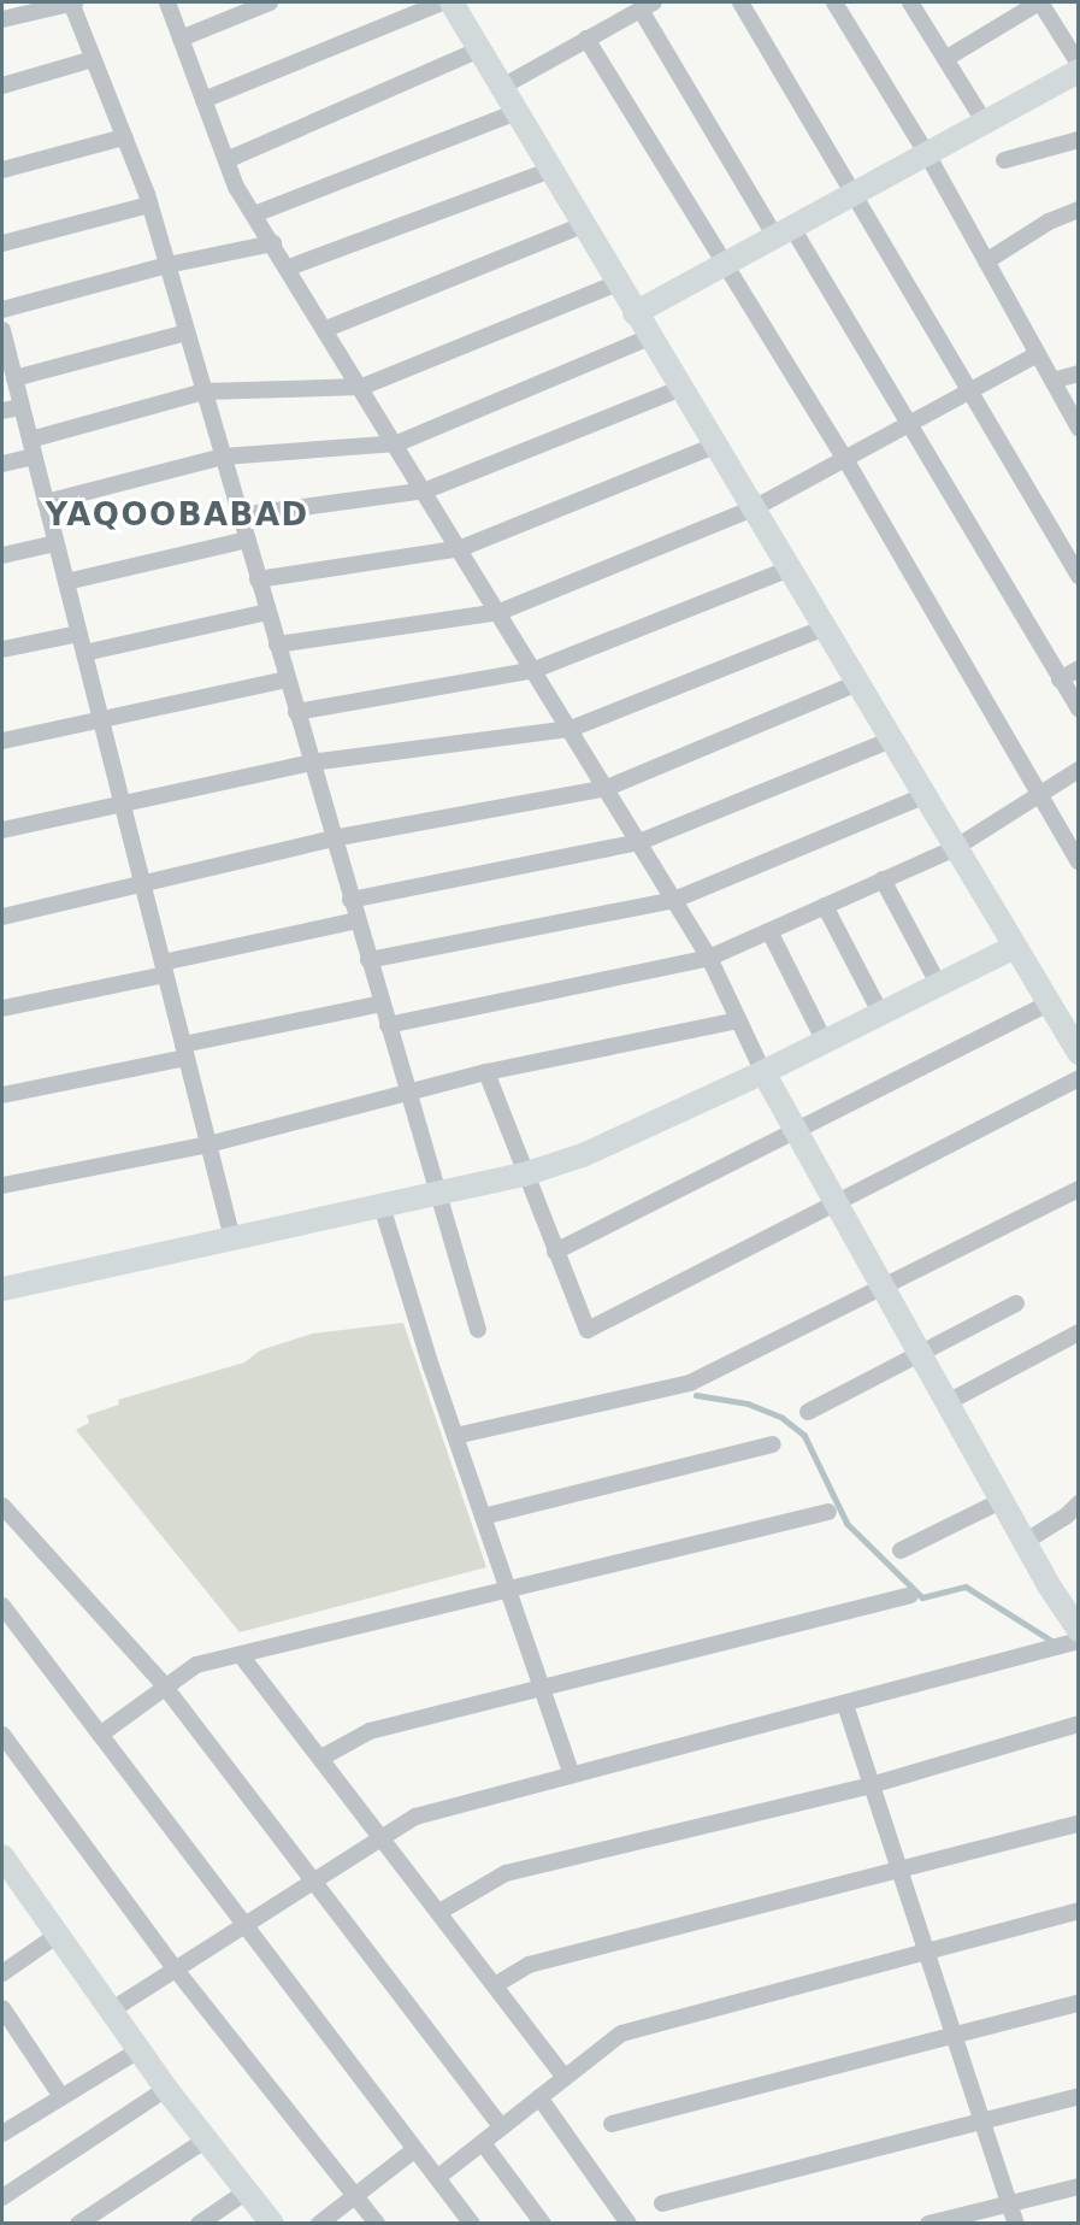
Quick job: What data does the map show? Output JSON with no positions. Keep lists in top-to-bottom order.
{
  "districts": ["YAQOOBABAD"]
}
